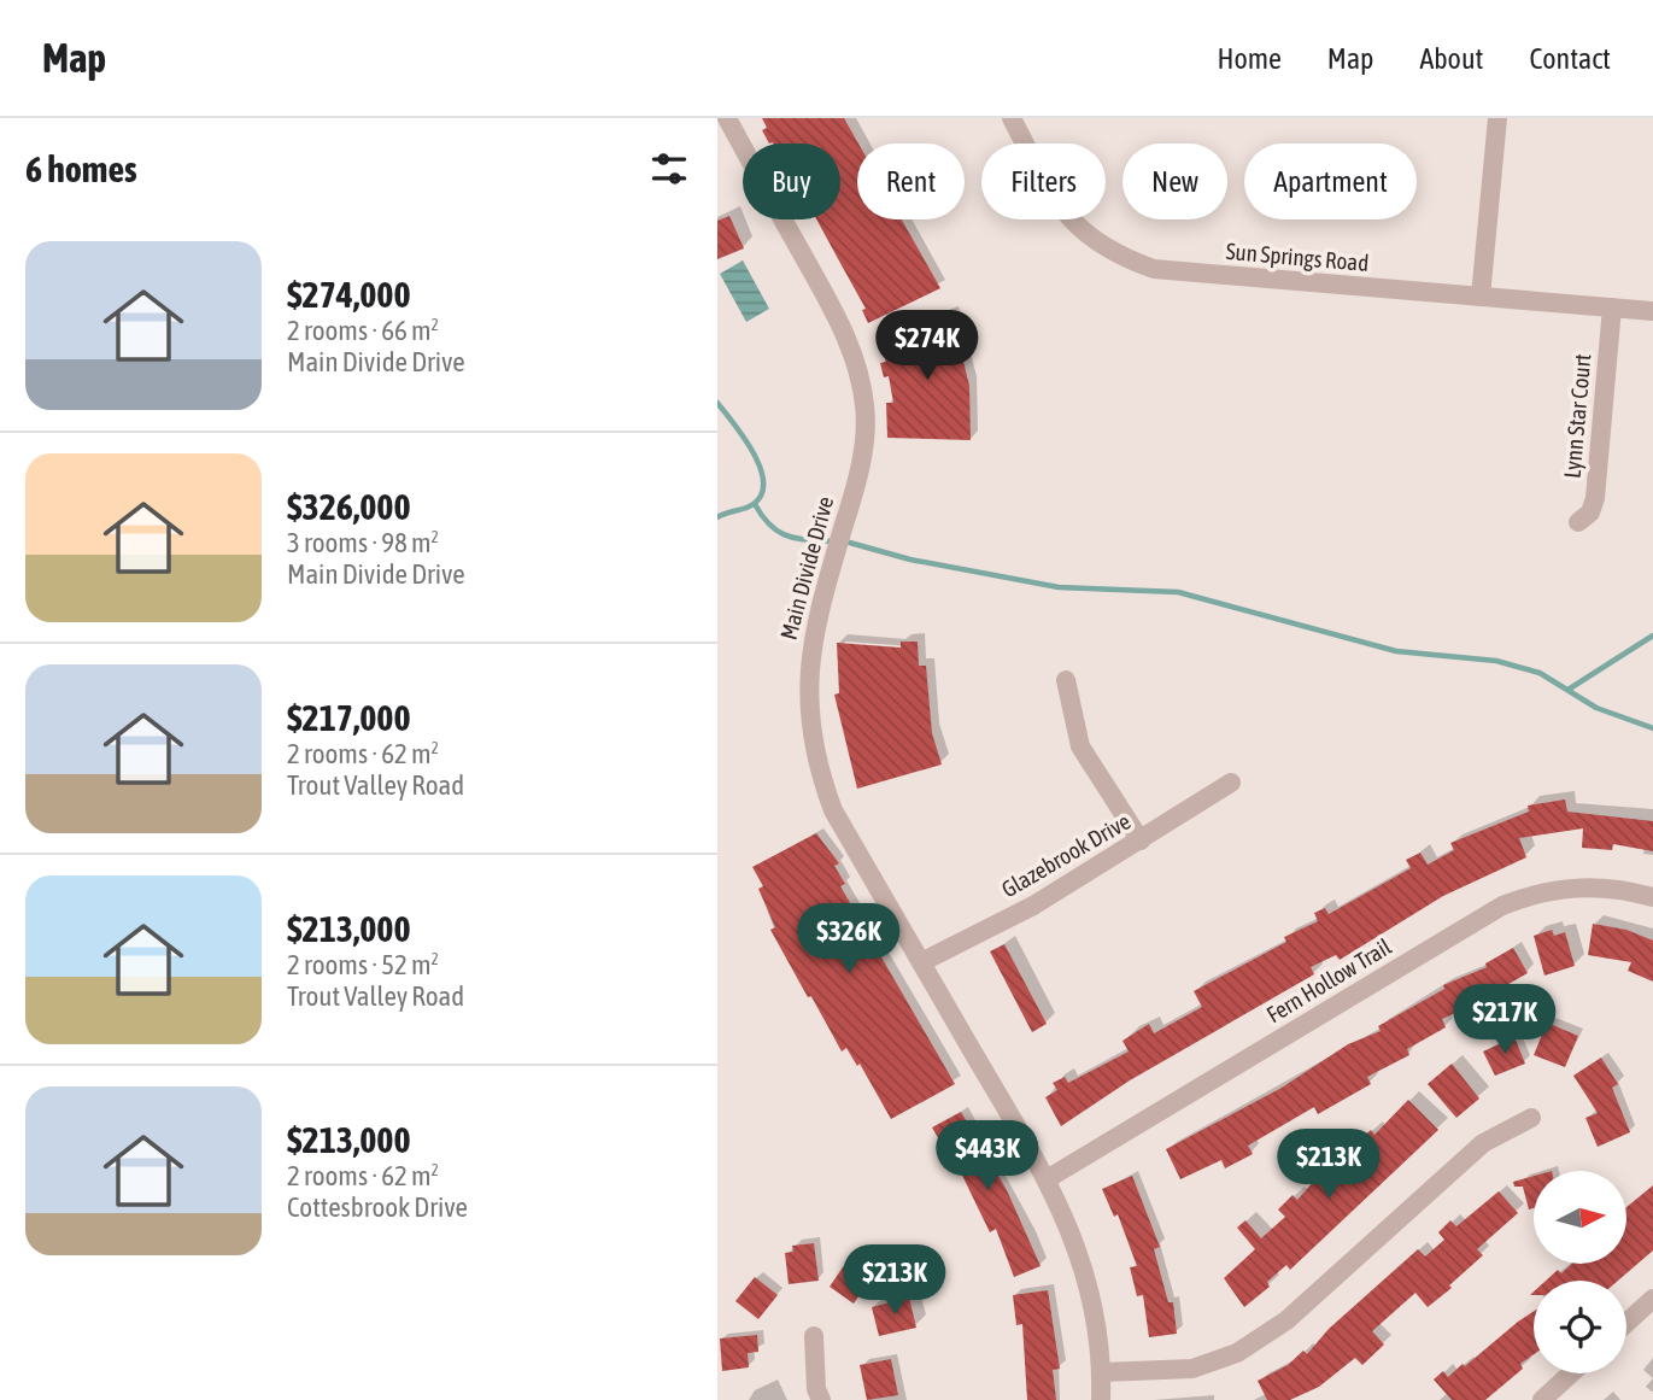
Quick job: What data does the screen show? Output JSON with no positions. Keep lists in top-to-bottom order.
{
  "streets": {
    "street": [
      "Sun Springs Road",
      "Lynn Star Court",
      "Main Divide Drive",
      "Glazebrook Drive",
      "Fern Hollow Trail"
    ]
  },
  "crossings": [
    ["Sun Springs Road", "Lynn Star Court"],
    ["Main Divide Drive", "Glazebrook Drive"],
    ["Main Divide Drive", "Fern Hollow Trail"]
  ],
  "north": "right",
  "page": {
    "header": "Map",
    "nav": [
      "Home",
      "Map",
      "About",
      "Contact"
    ],
    "heading": "6 homes",
    "chip": [
      "Buy",
      "Rent",
      "Filters",
      "New",
      "Apartment"
    ],
    "list": [
      {
        "name": "$274,000",
        "note": "2 rooms · 66 m² · Main Divide Drive"
      },
      {
        "name": "$326,000",
        "note": "3 rooms · 98 m² · Main Divide Drive"
      },
      {
        "name": "$217,000",
        "note": "2 rooms · 62 m² · Trout Valley Road"
      },
      {
        "name": "$213,000",
        "note": "2 rooms · 52 m² · Trout Valley Road"
      },
      {
        "name": "$213,000",
        "note": "2 rooms · 62 m² · Cottesbrook Drive"
      }
    ],
    "price": [
      "$274K",
      "$326K",
      "$217K",
      "$443K",
      "$213K",
      "$213K"
    ]
  }
}
